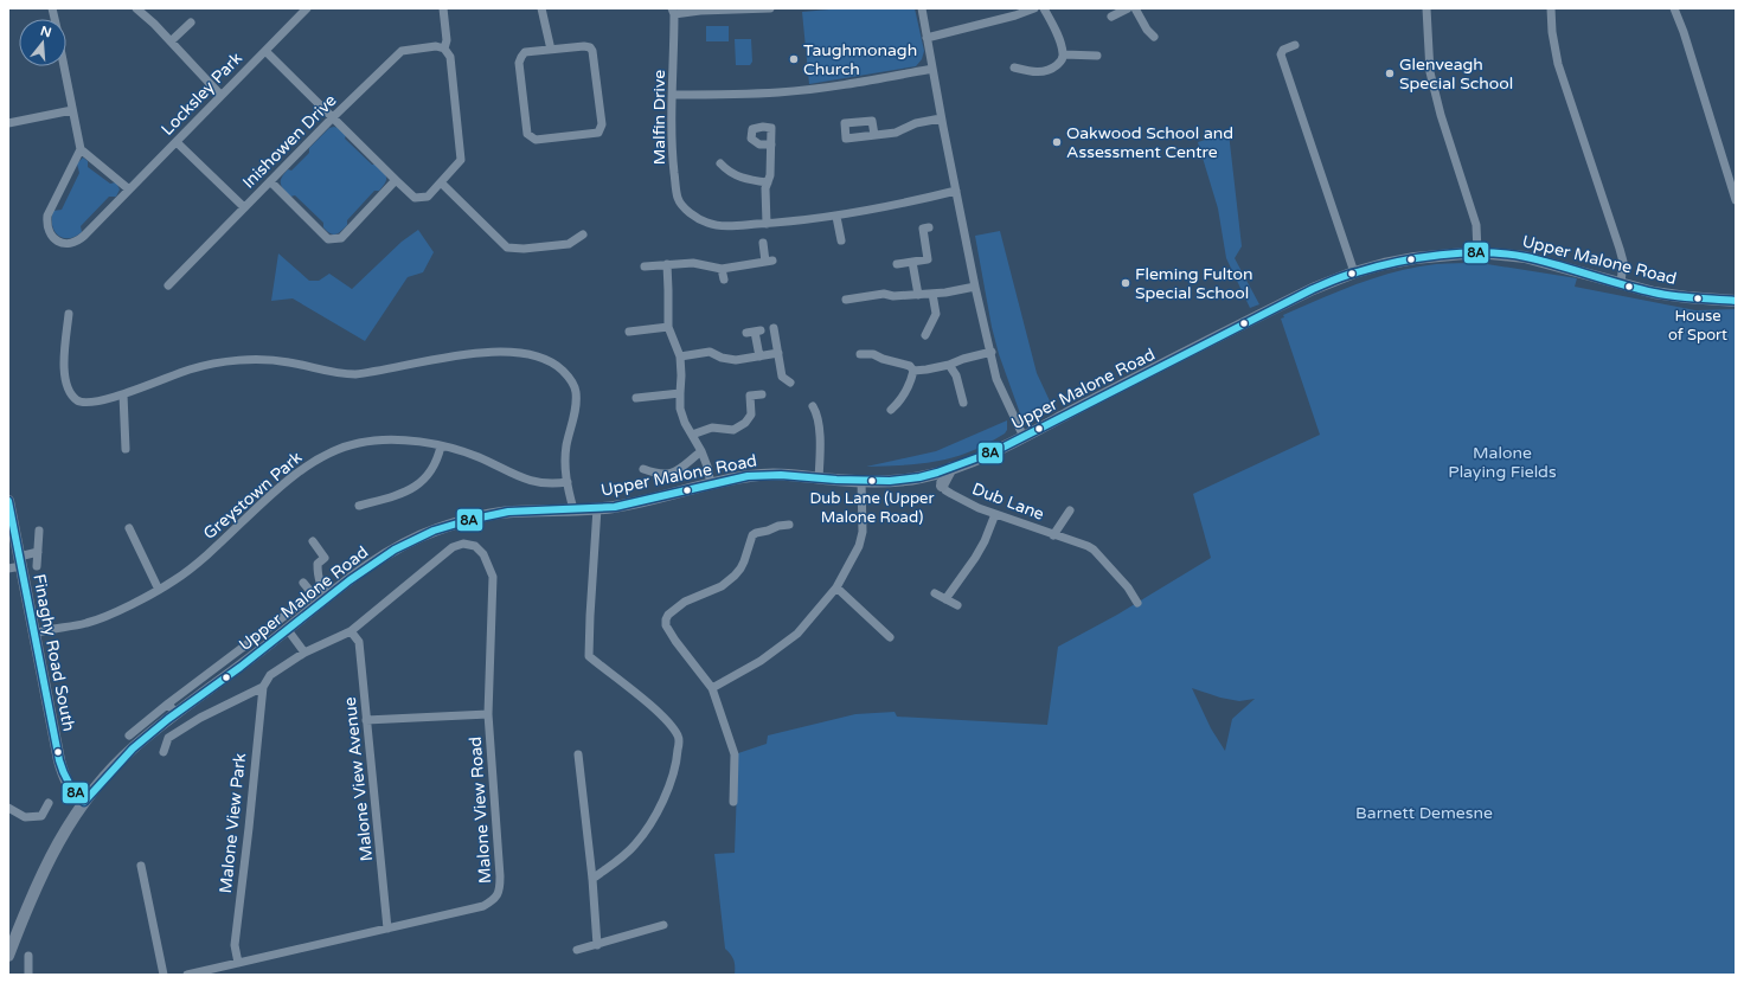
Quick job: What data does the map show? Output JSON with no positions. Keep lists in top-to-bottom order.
{
  "streets": {
    "main road": ["Upper Malone Road", "Finaghy Road South"],
    "street": [
      "Locksley Park",
      "Malfin Drive",
      "Inishowen Drive",
      "Greystown Park",
      "Dub Lane",
      "Malone View Avenue",
      "Malone View Road",
      "Malone View Park"
    ]
  },
  "crossings": [
    ["Upper Malone Road", "Finaghy Road South"],
    ["Greystown Park", "Finaghy Road South"],
    ["Malone View Avenue", "Malone View Road"],
    ["Malone View Road", "Malone View Park"]
  ],
  "parks": ["Malone Playing Fields", "Barnett Demesne"],
  "places": [
    "Taughmonagh Church",
    "Glenveagh Special School",
    "Oakwood School and Assessment Centre",
    "Fleming Fulton Special School",
    "House of Sport",
    "Dub Lane (Upper Malone Road)"
  ],
  "lines": ["transit line 8A"],
  "north": "top"
}
